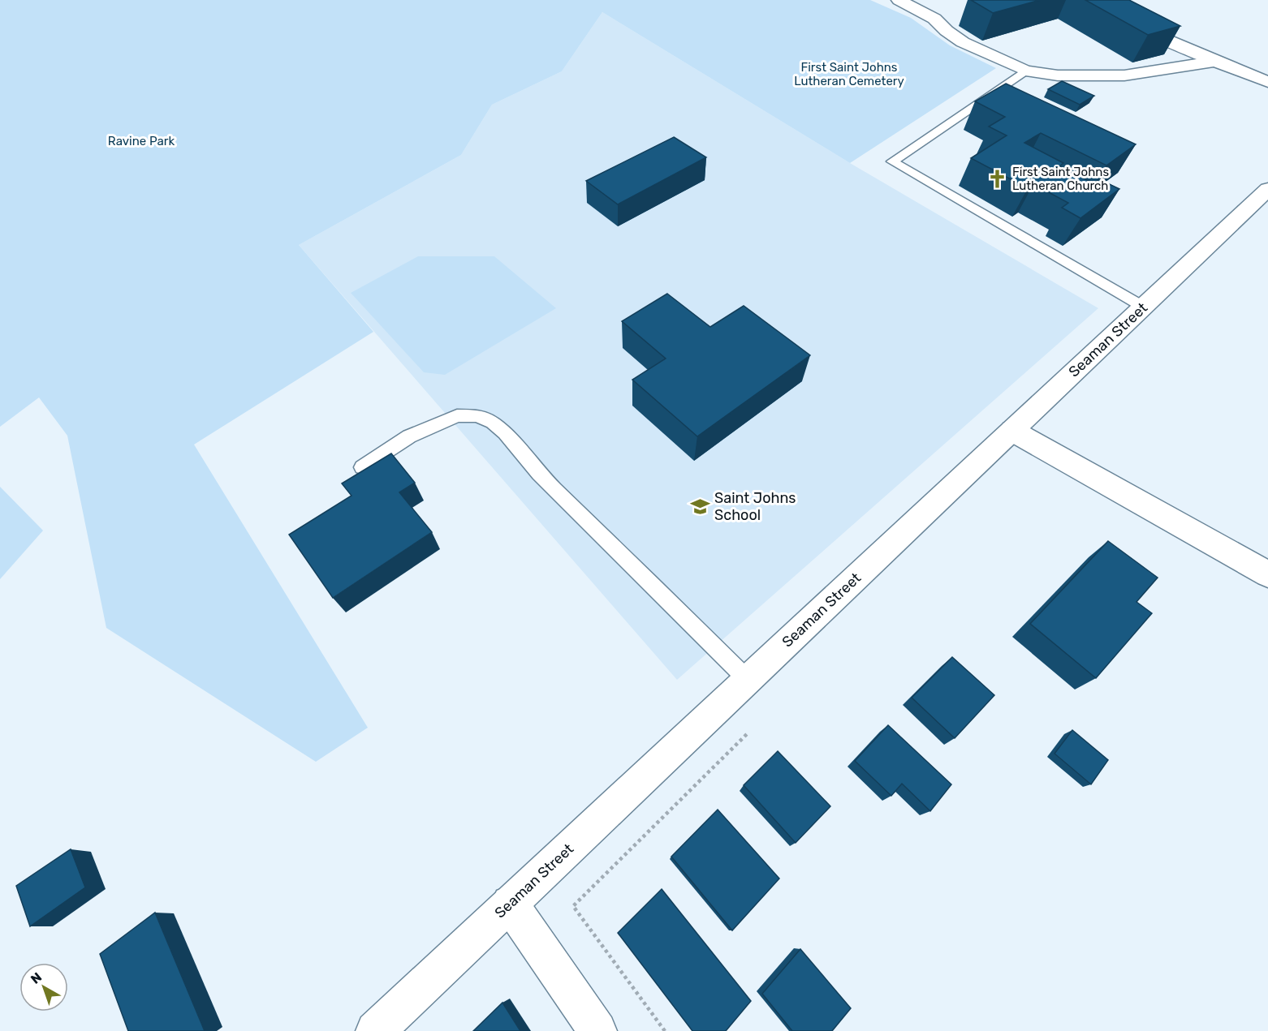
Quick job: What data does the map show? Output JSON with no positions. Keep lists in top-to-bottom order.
{
  "streets": {
    "street": ["Seaman Street"]
  },
  "parks": ["First Saint Johns Lutheran Cemetery", "Ravine Park"],
  "places": {
    "church": ["First Saint Johns Lutheran Church"],
    "school or university": ["Saint Johns School"]
  },
  "north": "top left"
}
